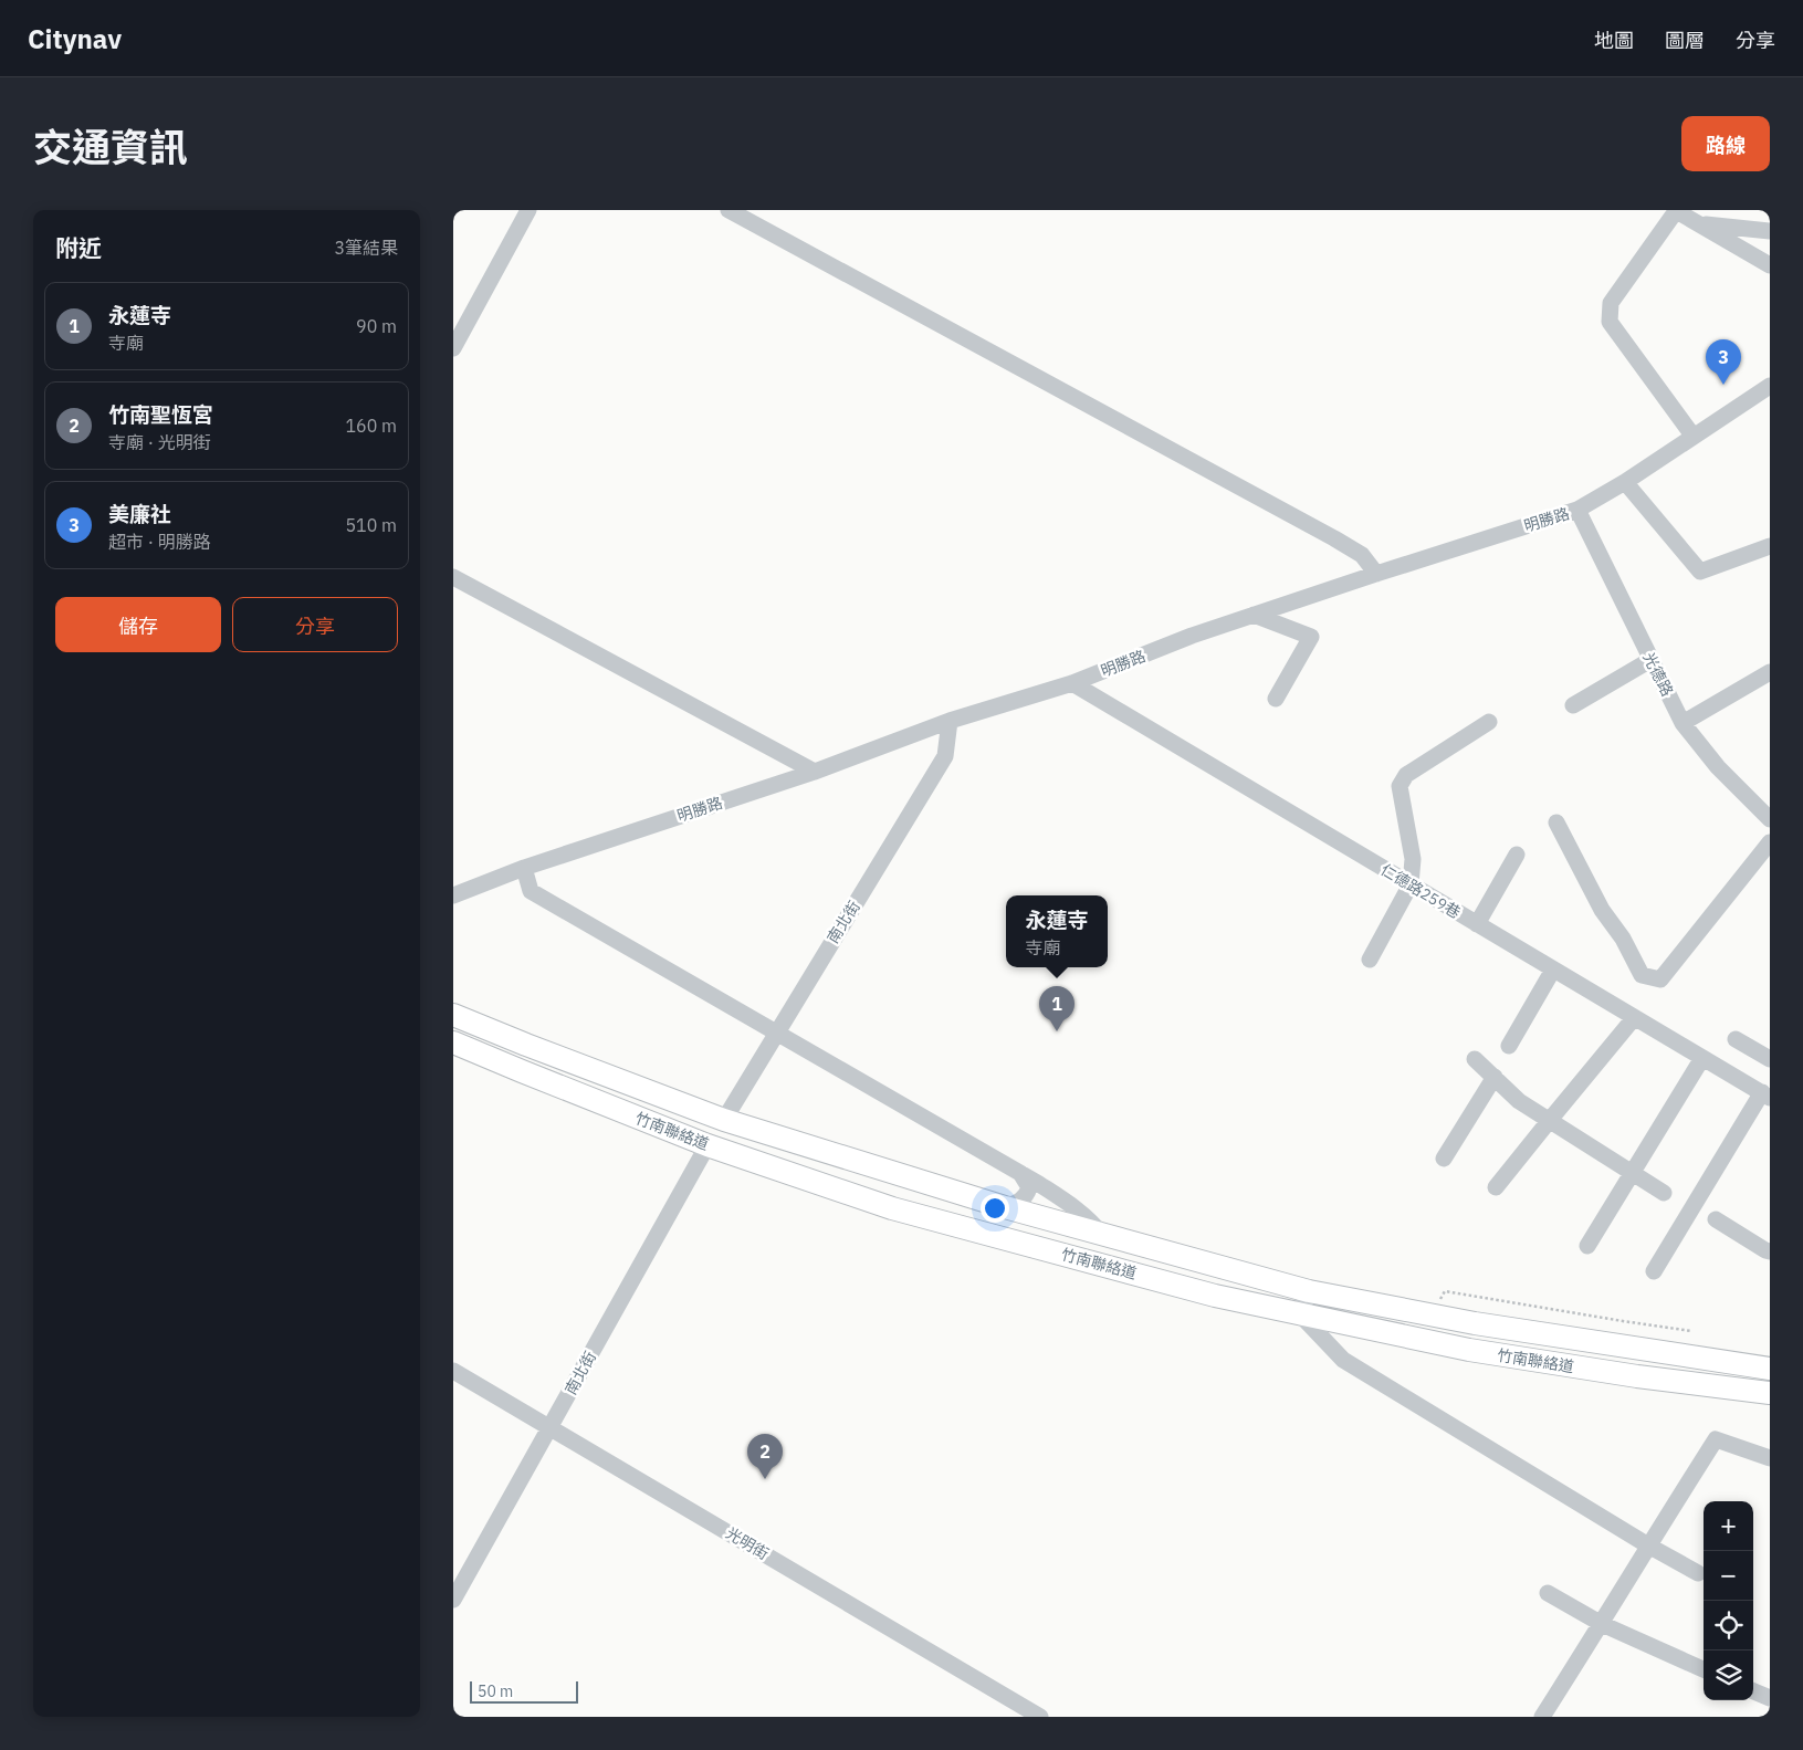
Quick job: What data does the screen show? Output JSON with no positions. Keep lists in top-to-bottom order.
{
  "streets": {
    "main road": ["竹南聯絡道"],
    "street": [
      "明勝路",
      "光德路",
      "仁德路259巷",
      "南北街",
      "光明街"
    ]
  },
  "crossings": [
    ["明勝路", "光德路"],
    ["明勝路", "仁德路259巷"],
    ["明勝路", "南北街"],
    ["南北街", "竹南聯絡道"],
    ["南北街", "光明街"]
  ],
  "scale_bar": "50 m",
  "page": {
    "header": "Citynav",
    "nav": ["地圖", "圖層", "分享"],
    "title": "交通資訊",
    "buttons": [
      "路線",
      ["儲存", "分享"]
    ],
    "heading": ["附近", "3筆結果"],
    "list": [
      {
        "mark": "1",
        "name": "永蓮寺",
        "note": "寺廟",
        "value": "90 m"
      },
      {
        "mark": "2",
        "name": "竹南聖恆宮",
        "note": "寺廟 · 光明街",
        "value": "160 m"
      },
      {
        "mark": "3",
        "name": "美廉社",
        "note": "超市 · 明勝路",
        "value": "510 m"
      }
    ],
    "pins": ["3", "1", "2"],
    "popup": ["永蓮寺", "寺廟"],
    "map_buttons": ["+", "−"],
    "scale": "50 m"
  }
}
